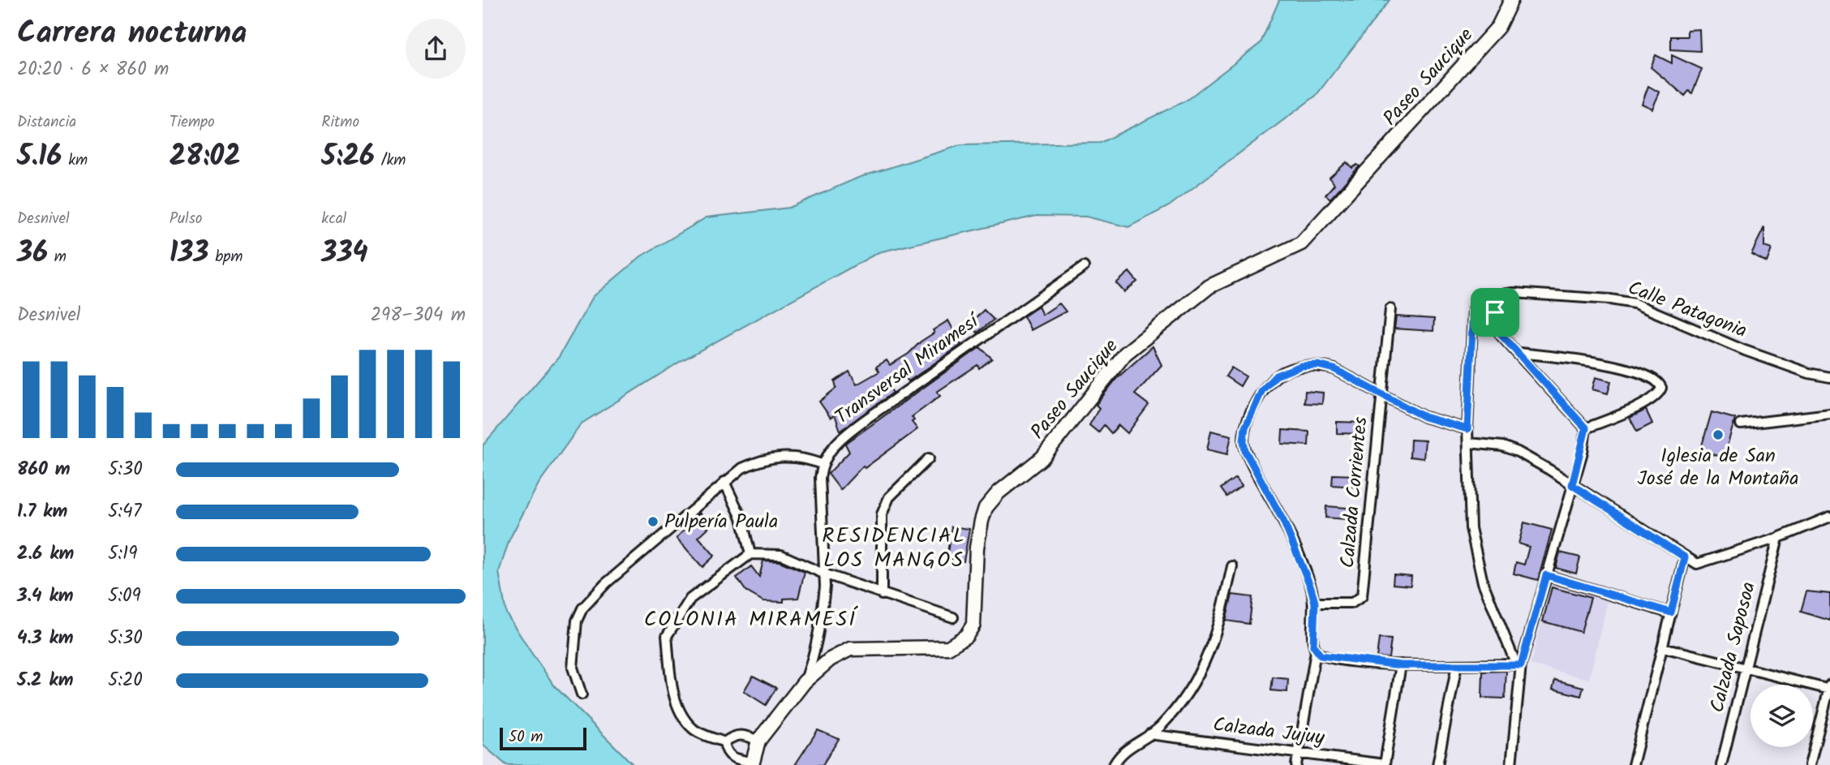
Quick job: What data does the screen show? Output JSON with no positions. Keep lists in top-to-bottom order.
{
  "streets": {
    "street": [
      "Paseo Saucique",
      "Calle Patagonia",
      "Transversal Miramesí",
      "Calzada Corrientes",
      "Calzada Saposoa",
      "Calzada Jujuy"
    ]
  },
  "districts": ["RESIDENCIAL LOS MANGOS", "COLONIA MIRAMESÍ"],
  "places": ["Iglesia de San José de la Montaña", "Pulpería Paula"],
  "scale_bar": "50 m",
  "page": {
    "heading": ["Carrera nocturna", "20:20 · 6 × 860 m"],
    "stats": [
      ["Distancia", "5.16 km"],
      ["Tiempo", "28:02"],
      ["Ritmo", "5:26 /km"],
      ["Desnivel", "36 m"],
      ["Pulso", "133 bpm"],
      ["kcal", "334"]
    ],
    "chart": ["Desnivel", "298–304 m"],
    "list": [
      {
        "name": "860 m",
        "note": "5:30"
      },
      {
        "name": "1.7 km",
        "note": "5:47"
      },
      {
        "name": "2.6 km",
        "note": "5:19"
      },
      {
        "name": "3.4 km",
        "note": "5:09"
      },
      {
        "name": "4.3 km",
        "note": "5:30"
      },
      {
        "name": "5.2 km",
        "note": "5:20"
      }
    ],
    "scale": "50 m"
  }
}
